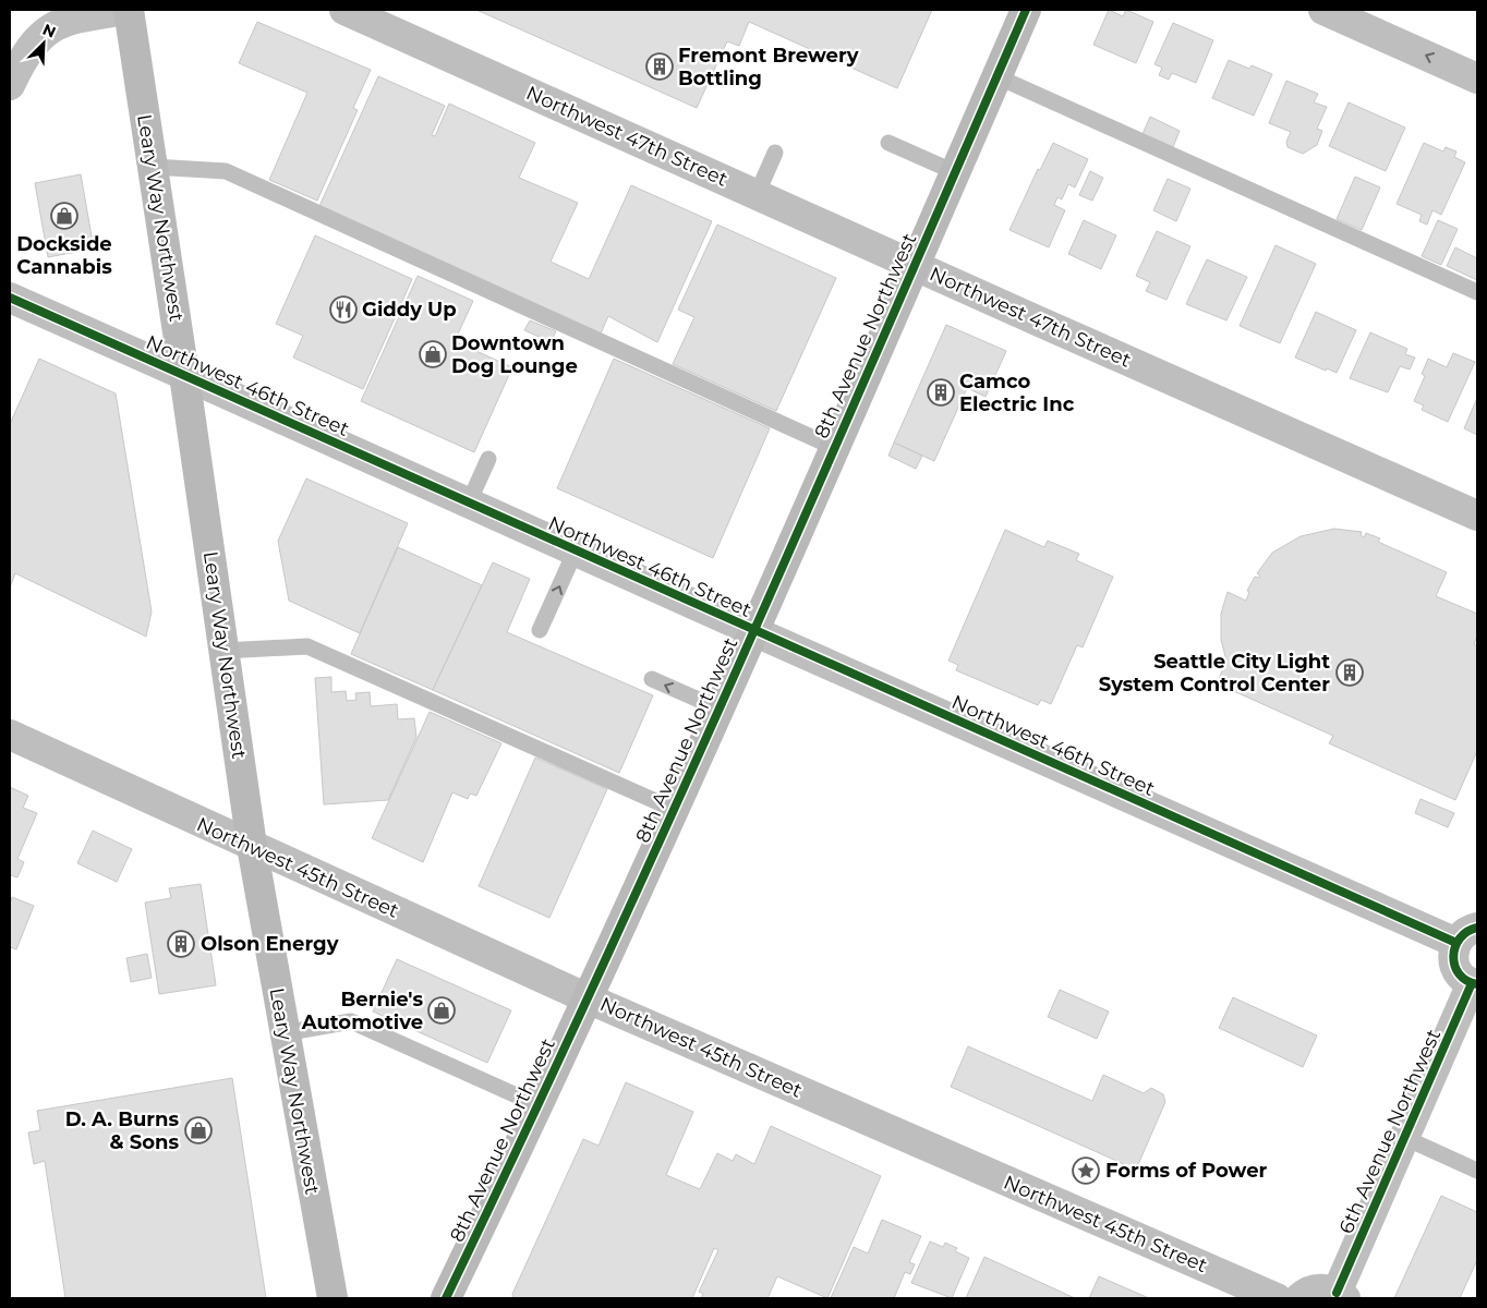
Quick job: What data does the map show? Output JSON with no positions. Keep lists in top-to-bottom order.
{
  "streets": {
    "main road": ["Leary Way Northwest", "8th Avenue Northwest"],
    "street": [
      "Northwest 47th Street",
      "Northwest 46th Street",
      "Northwest 45th Street",
      "6th Avenue Northwest"
    ]
  },
  "crossings": [
    ["Northwest 47th Street", "8th Avenue Northwest"],
    ["Leary Way Northwest", "Northwest 46th Street"],
    ["Leary Way Northwest", "Northwest 45th Street"],
    ["8th Avenue Northwest", "Northwest 46th Street"],
    ["8th Avenue Northwest", "Northwest 45th Street"]
  ],
  "places": {
    "building": [
      "Fremont Brewery Bottling",
      "Camco Electric Inc",
      "Seattle City Light System Control Center",
      "Olson Energy"
    ],
    "shop": [
      "Dockside Cannabis",
      "Downtown Dog Lounge",
      "Bernie's Automotive",
      "D. A. Burns & Sons"
    ],
    "restaurant": ["Giddy Up"],
    "place": ["Forms of Power"]
  },
  "north": "top right"
}
